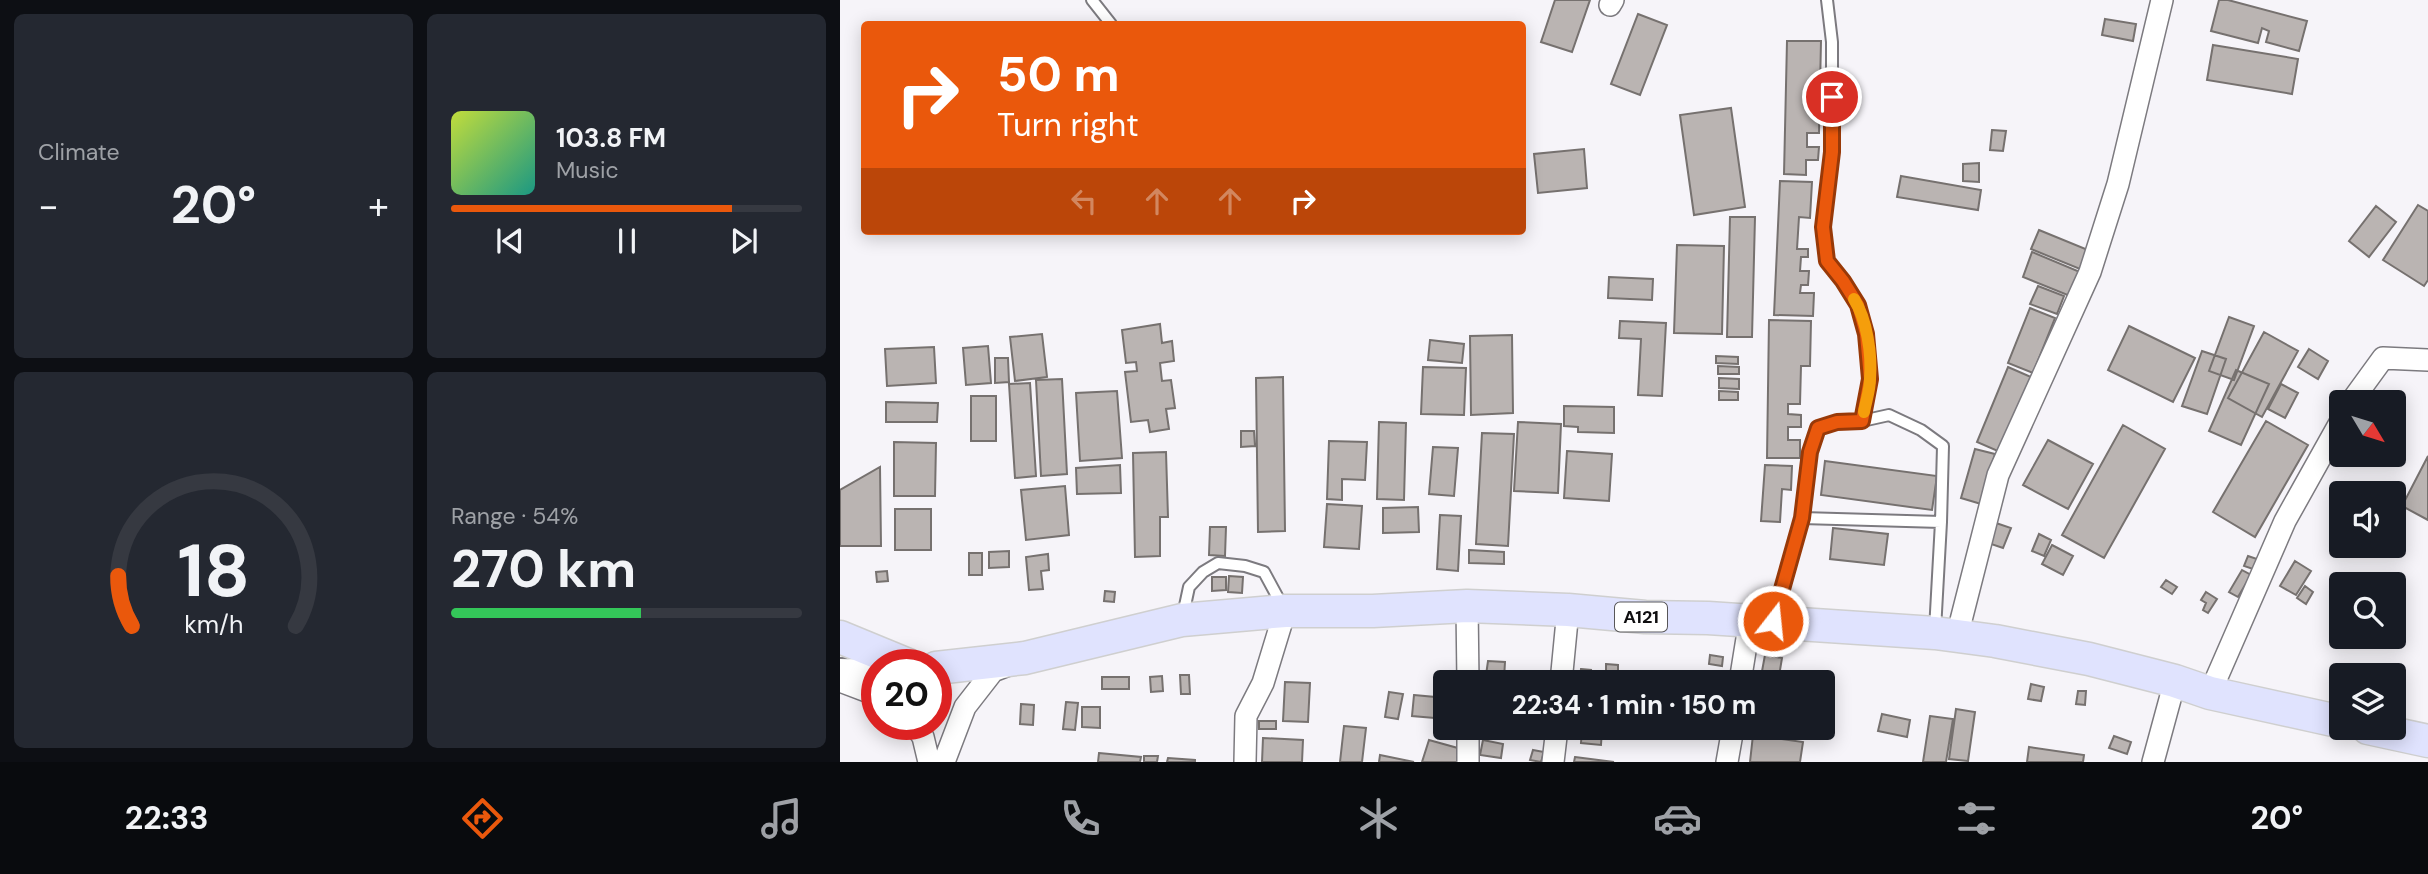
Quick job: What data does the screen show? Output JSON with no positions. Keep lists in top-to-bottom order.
{
  "streets": {
    "main road": ["A121"]
  },
  "north": "bottom right",
  "page": {
    "tile": [
      "Climate",
      ["Range · 54%", "270 km"]
    ],
    "turn": ["50 m", "Turn right"],
    "song": ["103.8 FM", "Music"],
    "heat": ["−", "20°", "+"],
    "limit": "20",
    "trip": "22:34 · 1 min · 150 m",
    "tabs": ["22:33", "20°"],
    "gauge": ["18", "km/h"]
  }
}
